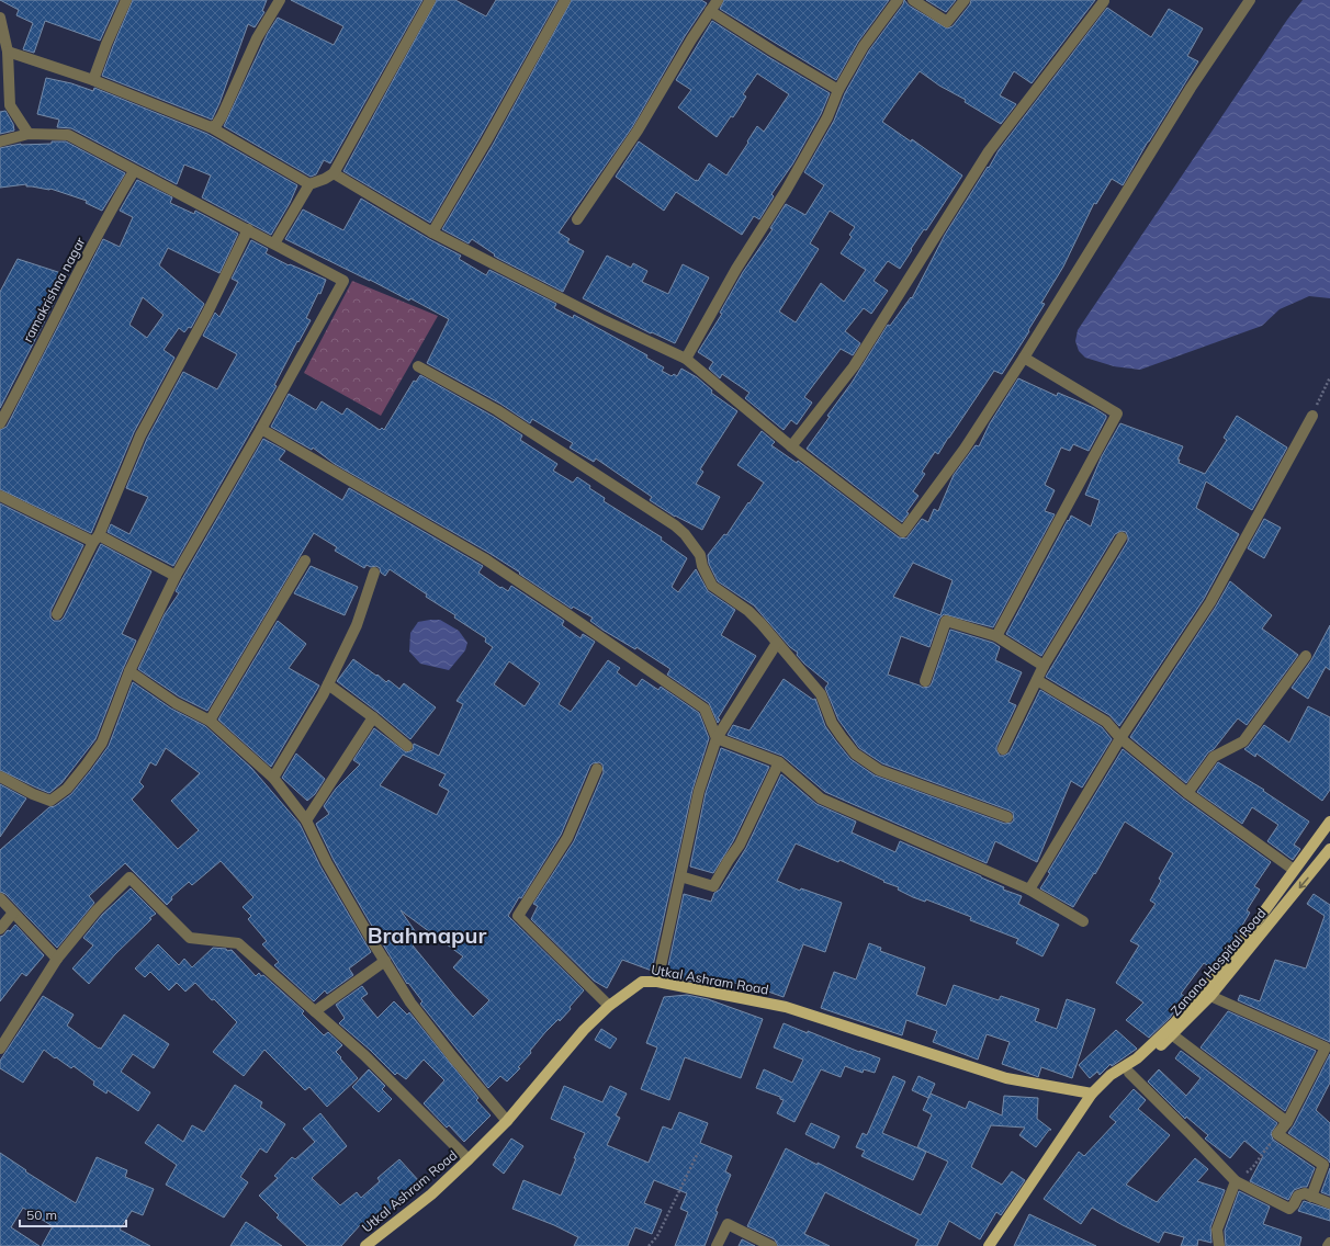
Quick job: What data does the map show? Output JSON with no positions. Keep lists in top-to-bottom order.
{
  "streets": {
    "main road": ["Zanana Hospital Road", "Utkal Ashram Road"],
    "street": ["ramakrishna nagar"]
  },
  "crossings": [
    ["Zanana Hospital Road", "Utkal Ashram Road"]
  ],
  "districts": ["Brahmapur"],
  "scale_bar": "50 m"
}
